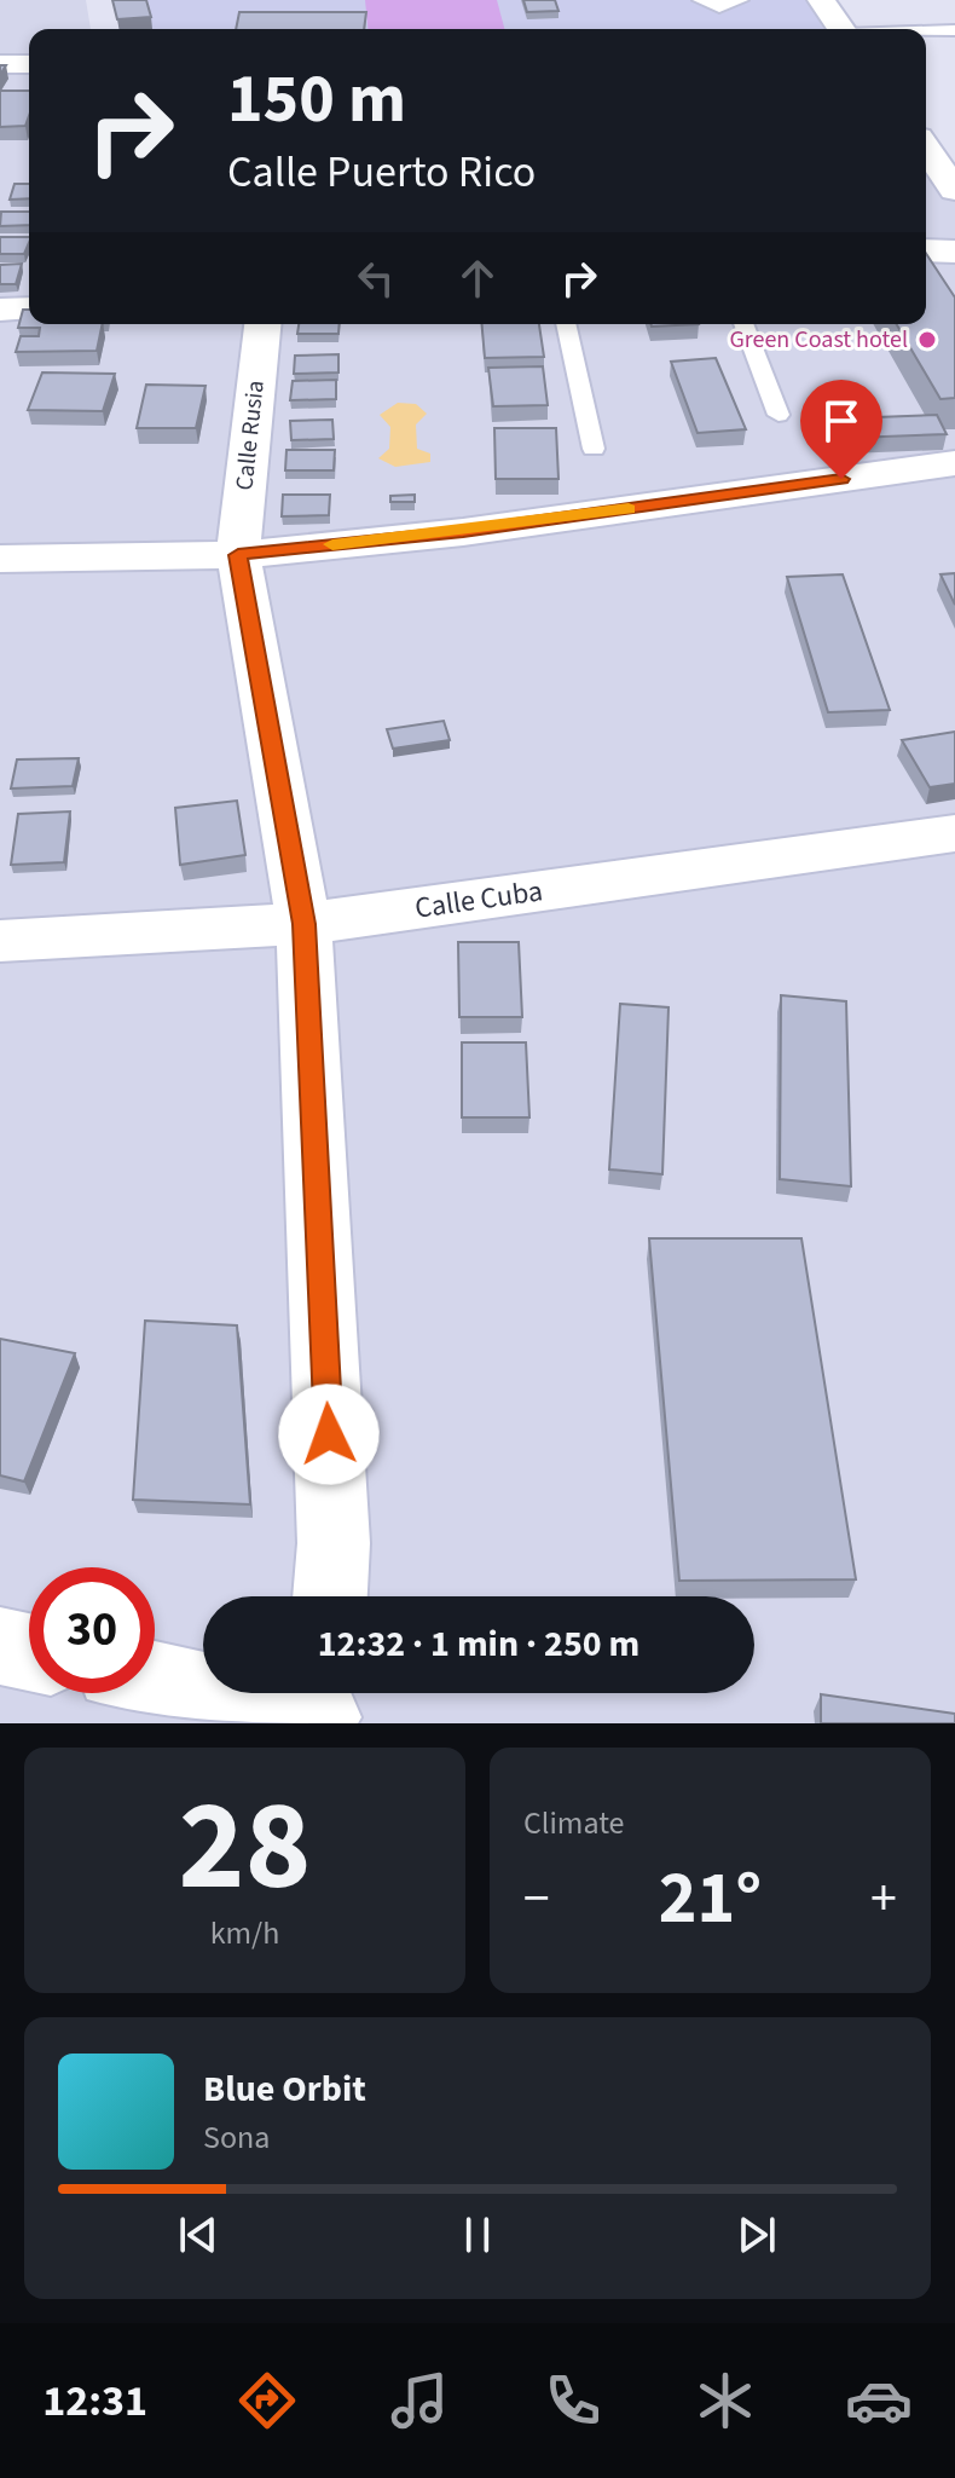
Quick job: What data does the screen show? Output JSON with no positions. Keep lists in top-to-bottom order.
{
  "streets": {
    "street": ["Calle Rusia", "Calle Cuba"]
  },
  "crossings": [
    ["Calle Rusia", "Calle Cuba"]
  ],
  "places": ["Green Coast hotel"],
  "page": {
    "turn": ["150 m", "Calle Puerto Rico"],
    "limit": "30",
    "trip": "12:32 · 1 min · 250 m",
    "tile": [
      ["28", "km/h"],
      "Climate"
    ],
    "heat": ["−", "21°", "+"],
    "song": ["Blue Orbit", "Sona"],
    "tabs": "12:31"
  }
}
